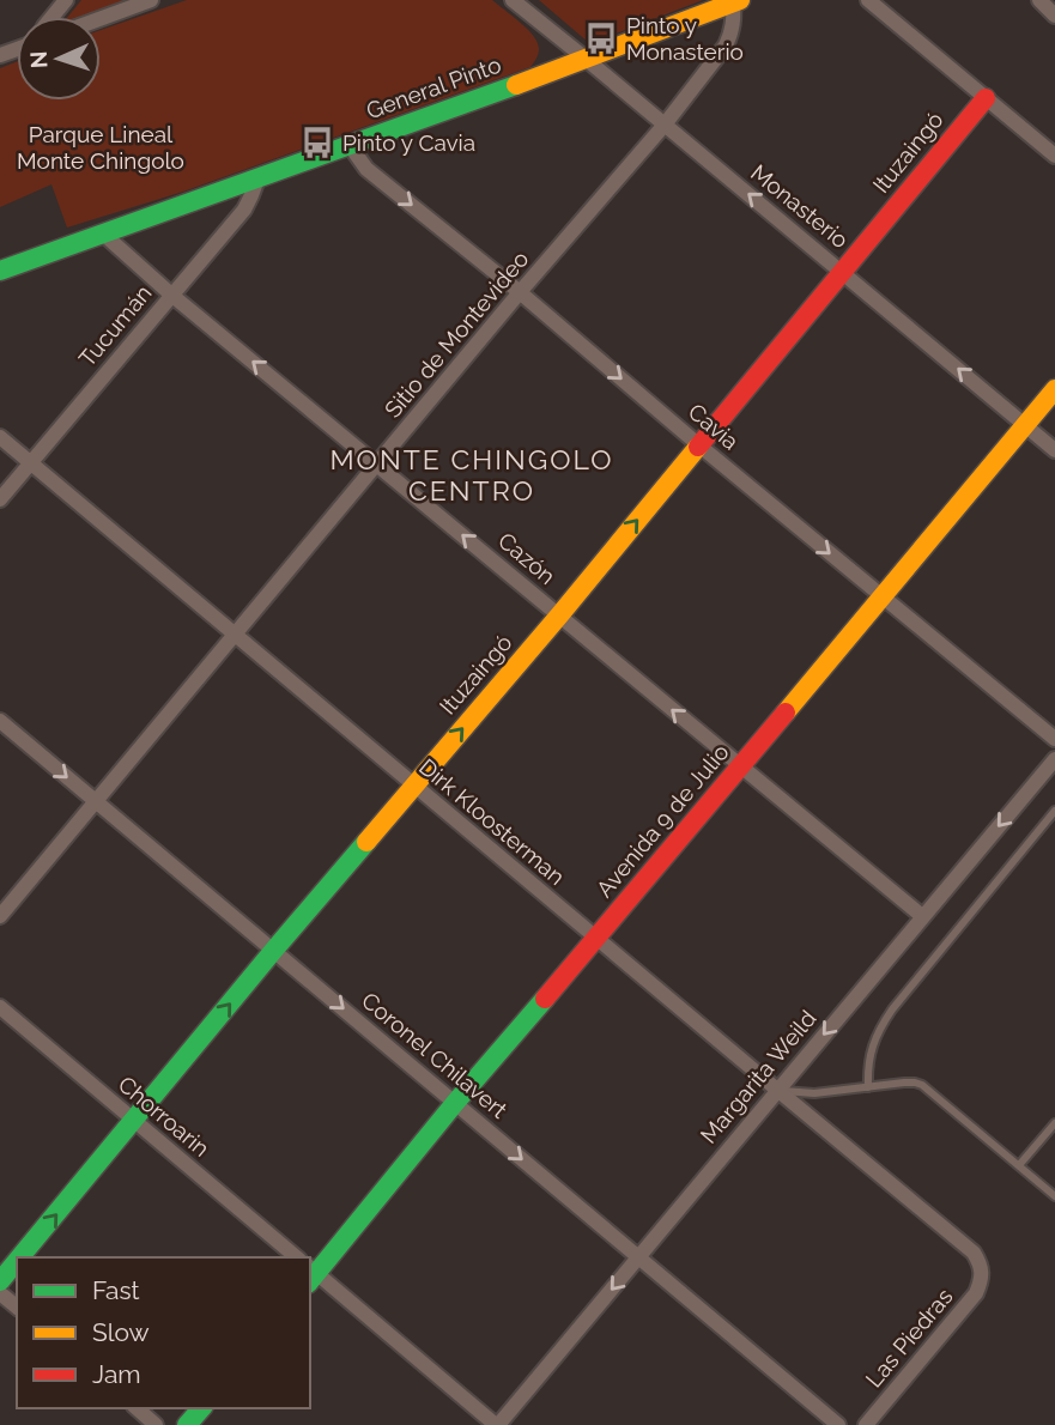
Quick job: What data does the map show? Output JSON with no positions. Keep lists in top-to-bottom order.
{
  "streets": {
    "street": [
      "General Pinto",
      "Ituzaingó",
      "Monasterio",
      "Tucumán",
      "Sitio de Montevideo",
      "Cavia",
      "Cazón",
      "Avenida 9 de Julio",
      "Dirk Kloosterman",
      "Coronel Chilavert",
      "Margarita Weild",
      "Chorroarin",
      "Las Piedras"
    ]
  },
  "crossings": [
    ["General Pinto", "Monasterio"],
    ["General Pinto", "Tucumán"],
    ["General Pinto", "Sitio de Montevideo"],
    ["General Pinto", "Cavia"],
    ["General Pinto", "Cazón"],
    ["Ituzaingó", "Monasterio"],
    ["Ituzaingó", "Cavia"],
    ["Ituzaingó", "Cazón"],
    ["Ituzaingó", "Dirk Kloosterman"],
    ["Ituzaingó", "Coronel Chilavert"],
    ["Ituzaingó", "Chorroarin"],
    ["Monasterio", "Sitio de Montevideo"],
    ["Monasterio", "Avenida 9 de Julio"],
    ["Tucumán", "Cazón"],
    ["Tucumán", "Dirk Kloosterman"],
    ["Sitio de Montevideo", "Cavia"],
    ["Sitio de Montevideo", "Cazón"],
    ["Sitio de Montevideo", "Dirk Kloosterman"],
    ["Sitio de Montevideo", "Coronel Chilavert"],
    ["Cavia", "Avenida 9 de Julio"],
    ["Cazón", "Avenida 9 de Julio"],
    ["Cazón", "Margarita Weild"],
    ["Avenida 9 de Julio", "Dirk Kloosterman"],
    ["Avenida 9 de Julio", "Coronel Chilavert"],
    ["Dirk Kloosterman", "Margarita Weild"],
    ["Dirk Kloosterman", "Las Piedras"],
    ["Coronel Chilavert", "Margarita Weild"]
  ],
  "one_way": [
    "Ituzaingó",
    "Monasterio",
    "Cavia",
    "Cazón",
    "Coronel Chilavert",
    "Margarita Weild"
  ],
  "districts": ["MONTE CHINGOLO CENTRO"],
  "parks": ["Parque Lineal Monte Chingolo"],
  "places": {
    "bus stop": ["Pinto y Monasterio", "Pinto y Cavia"]
  },
  "legend": ["Fast", "Slow", "Jam"],
  "north": "left"
}
